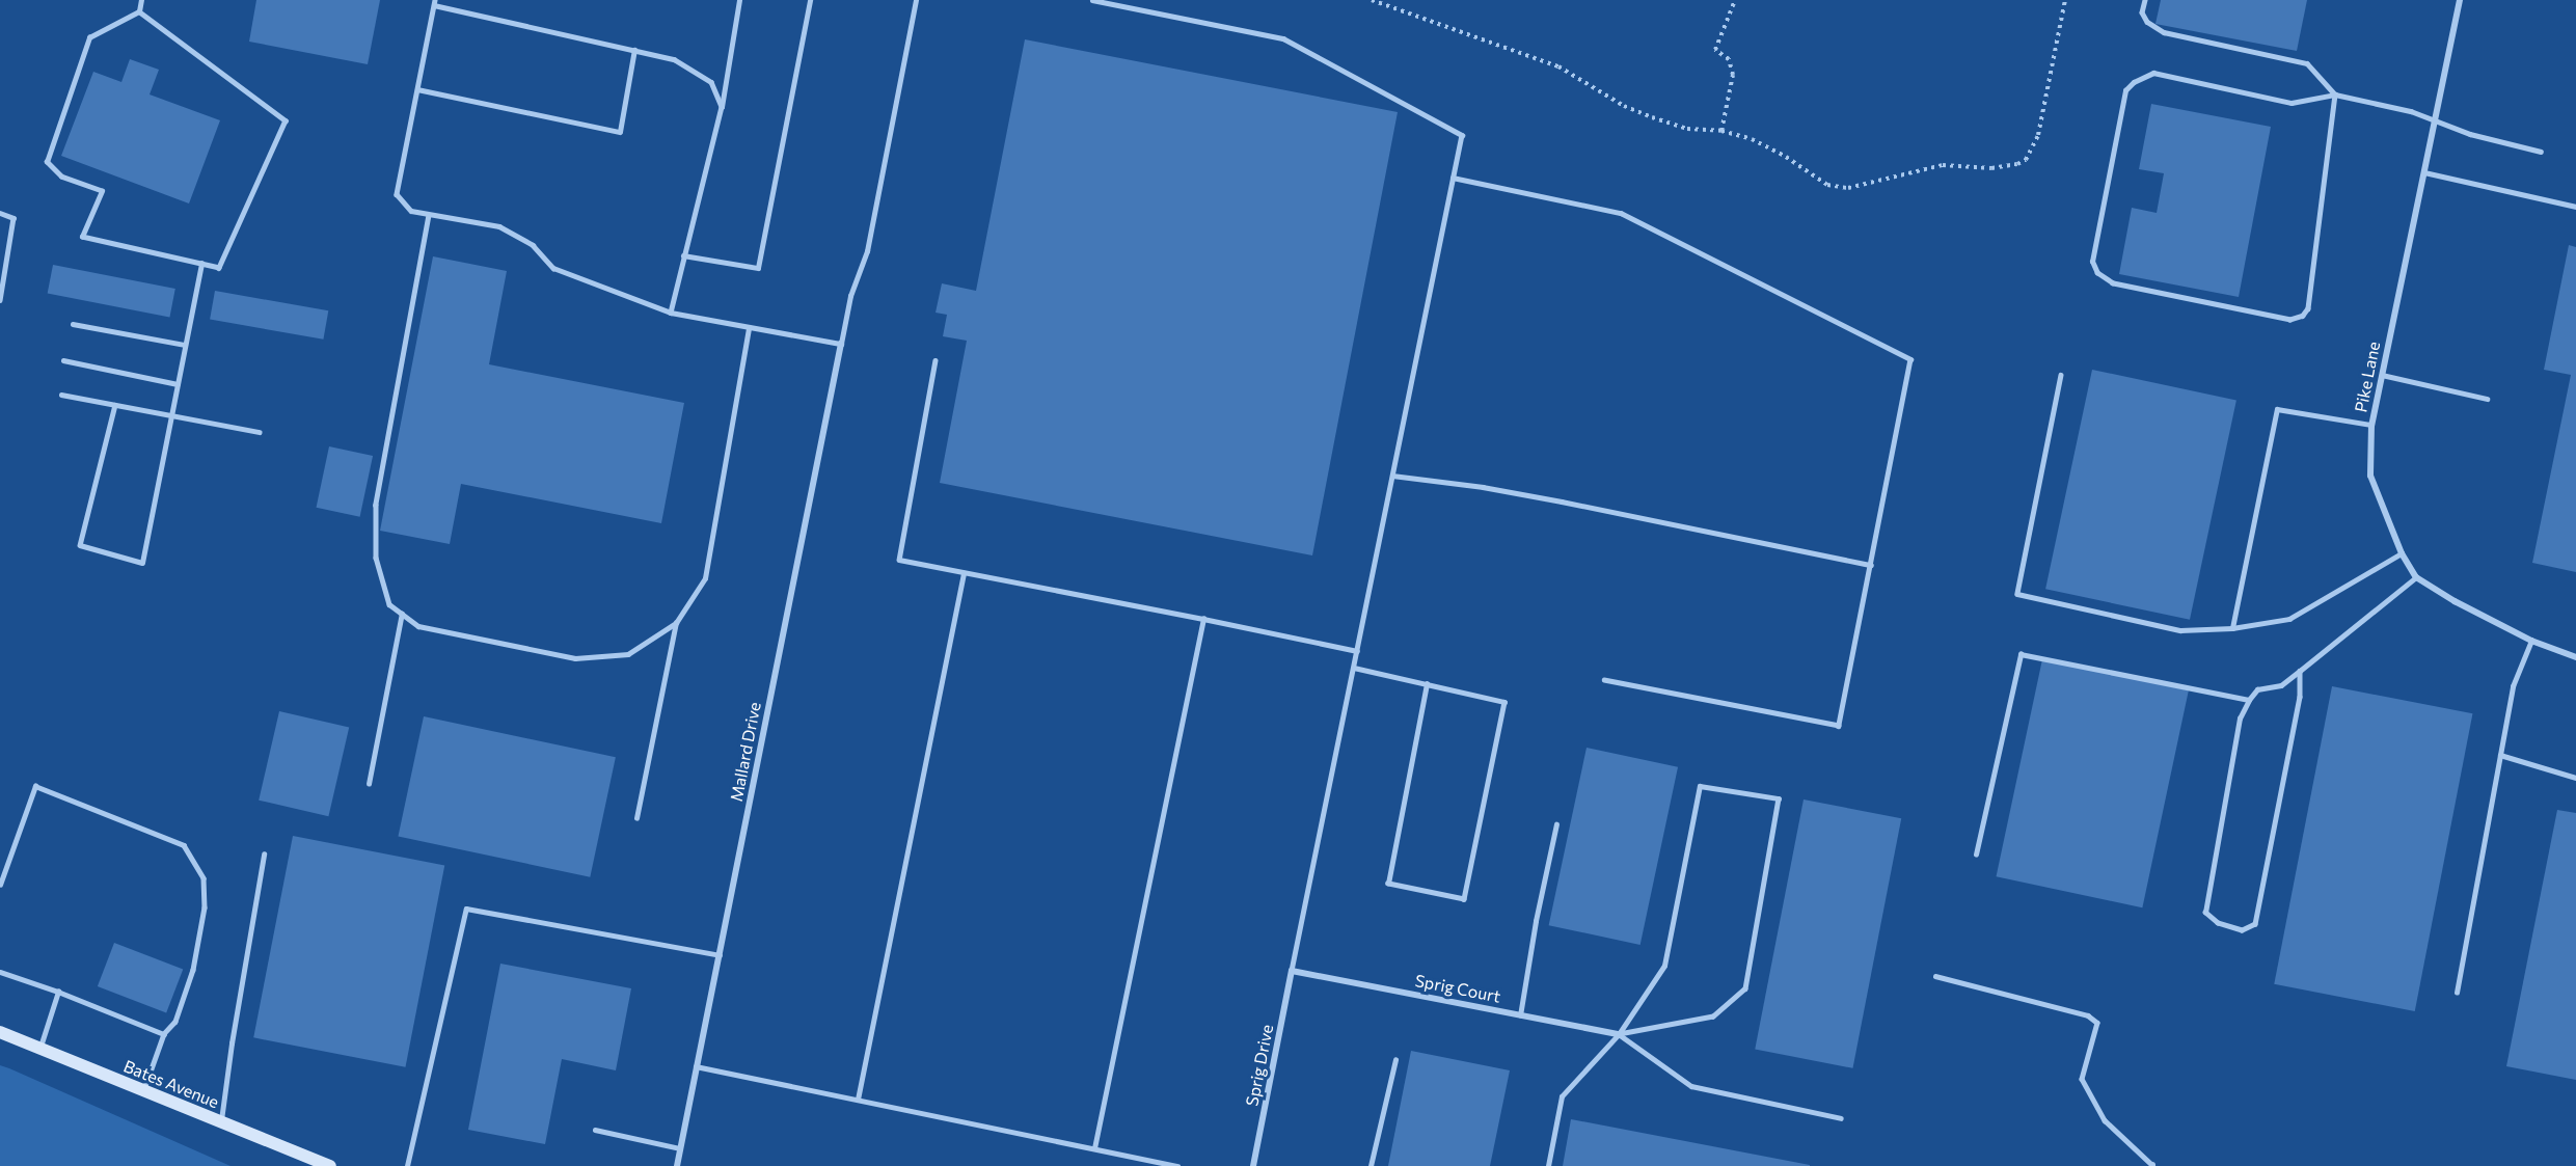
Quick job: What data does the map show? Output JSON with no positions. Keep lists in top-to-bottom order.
{
  "streets": {
    "street": [
      "Pike Lane",
      "Mallard Drive",
      "Sprig Court",
      "Sprig Drive",
      "Bates Avenue"
    ]
  },
  "crossings": [
    ["Sprig Court", "Sprig Drive"]
  ]
}
